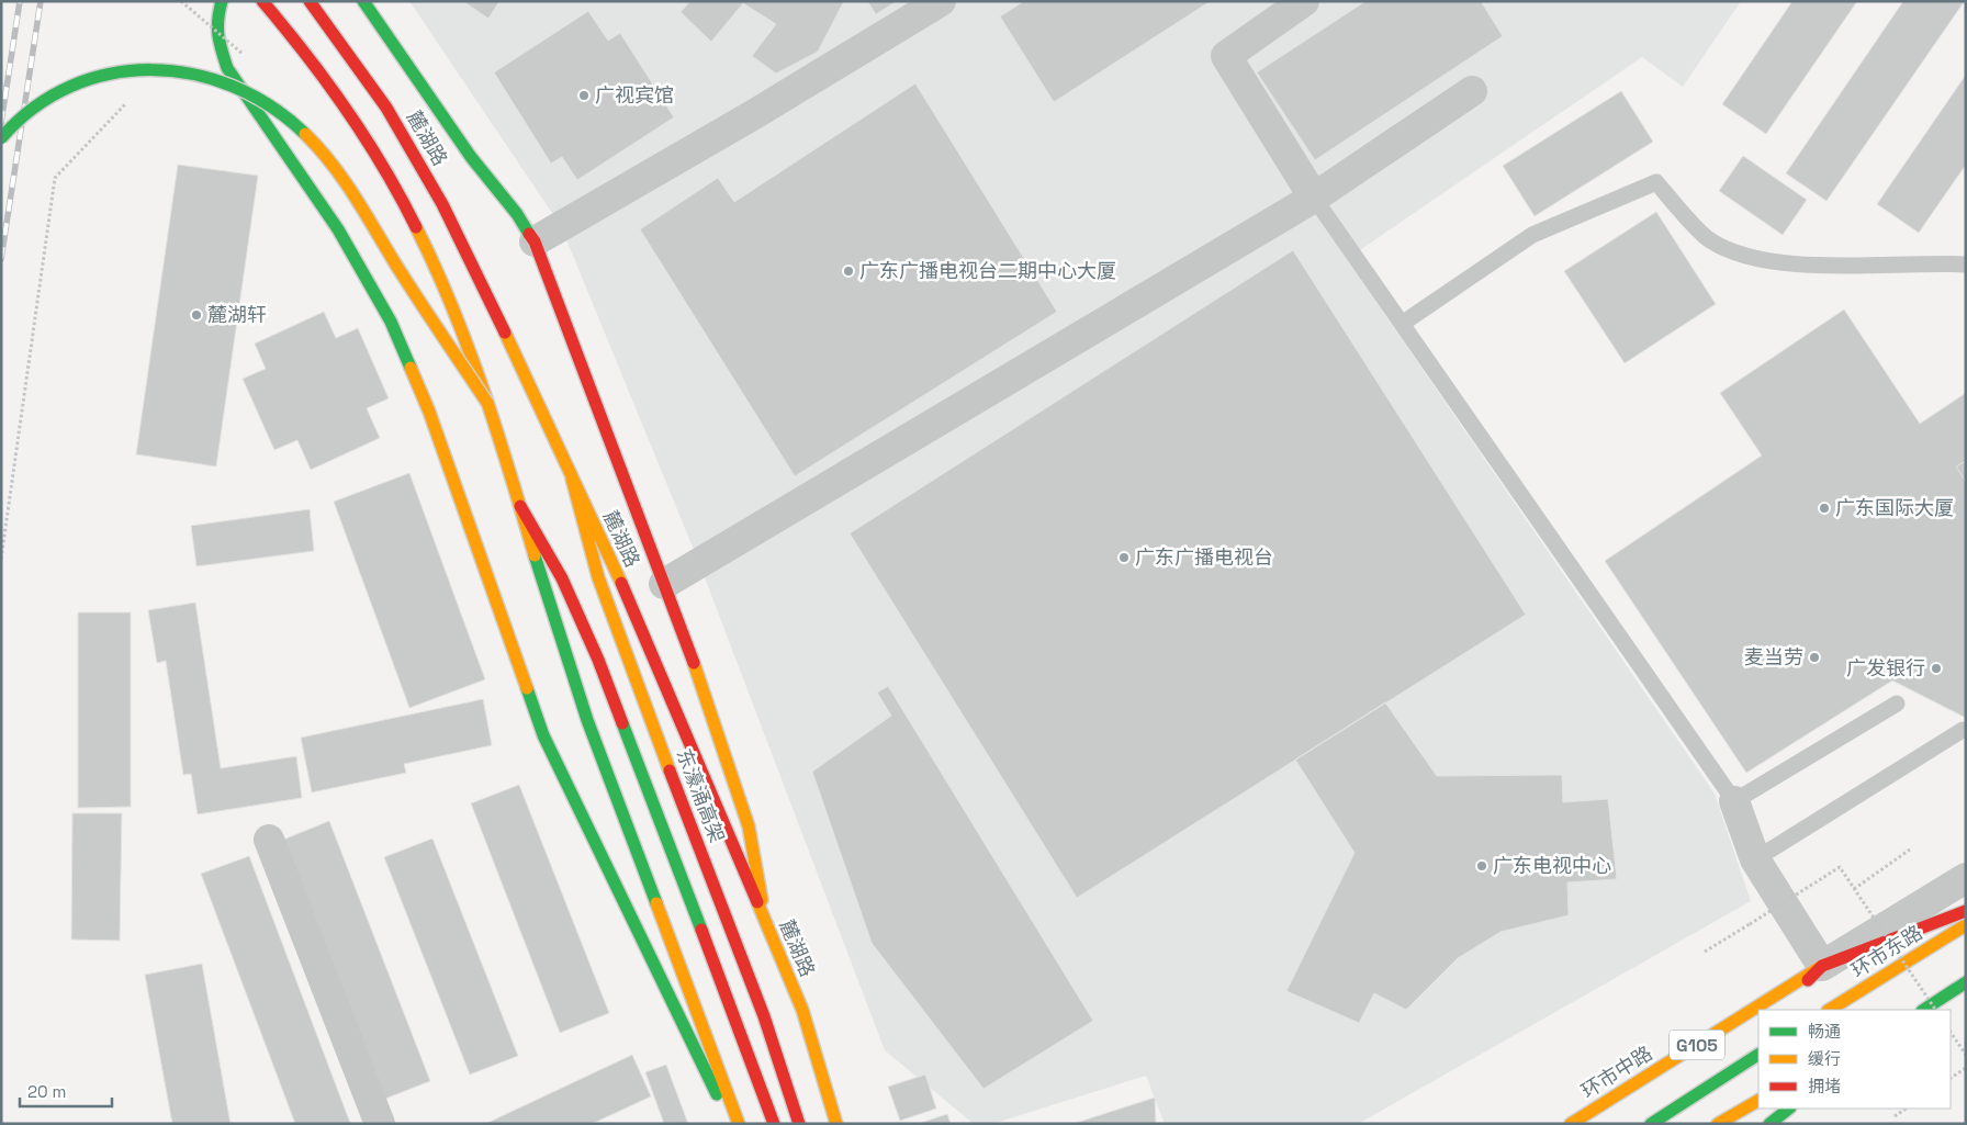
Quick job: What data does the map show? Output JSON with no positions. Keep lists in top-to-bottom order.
{
  "streets": {
    "main road": [
      "麓湖路",
      "东濠涌高架",
      "环市东路",
      "G105",
      "环市中路"
    ]
  },
  "crossings": [
    ["麓湖路", "东濠涌高架"],
    ["G105", "环市中路"]
  ],
  "places": [
    "广视宾馆",
    "广东广播电视台二期中心大厦",
    "麓湖轩",
    "广东国际大厦",
    "广东广播电视台",
    "麦当劳",
    "广发银行",
    "广东电视中心"
  ],
  "legend": ["畅通", "缓行", "拥堵"],
  "scale_bar": "20 m"
}
